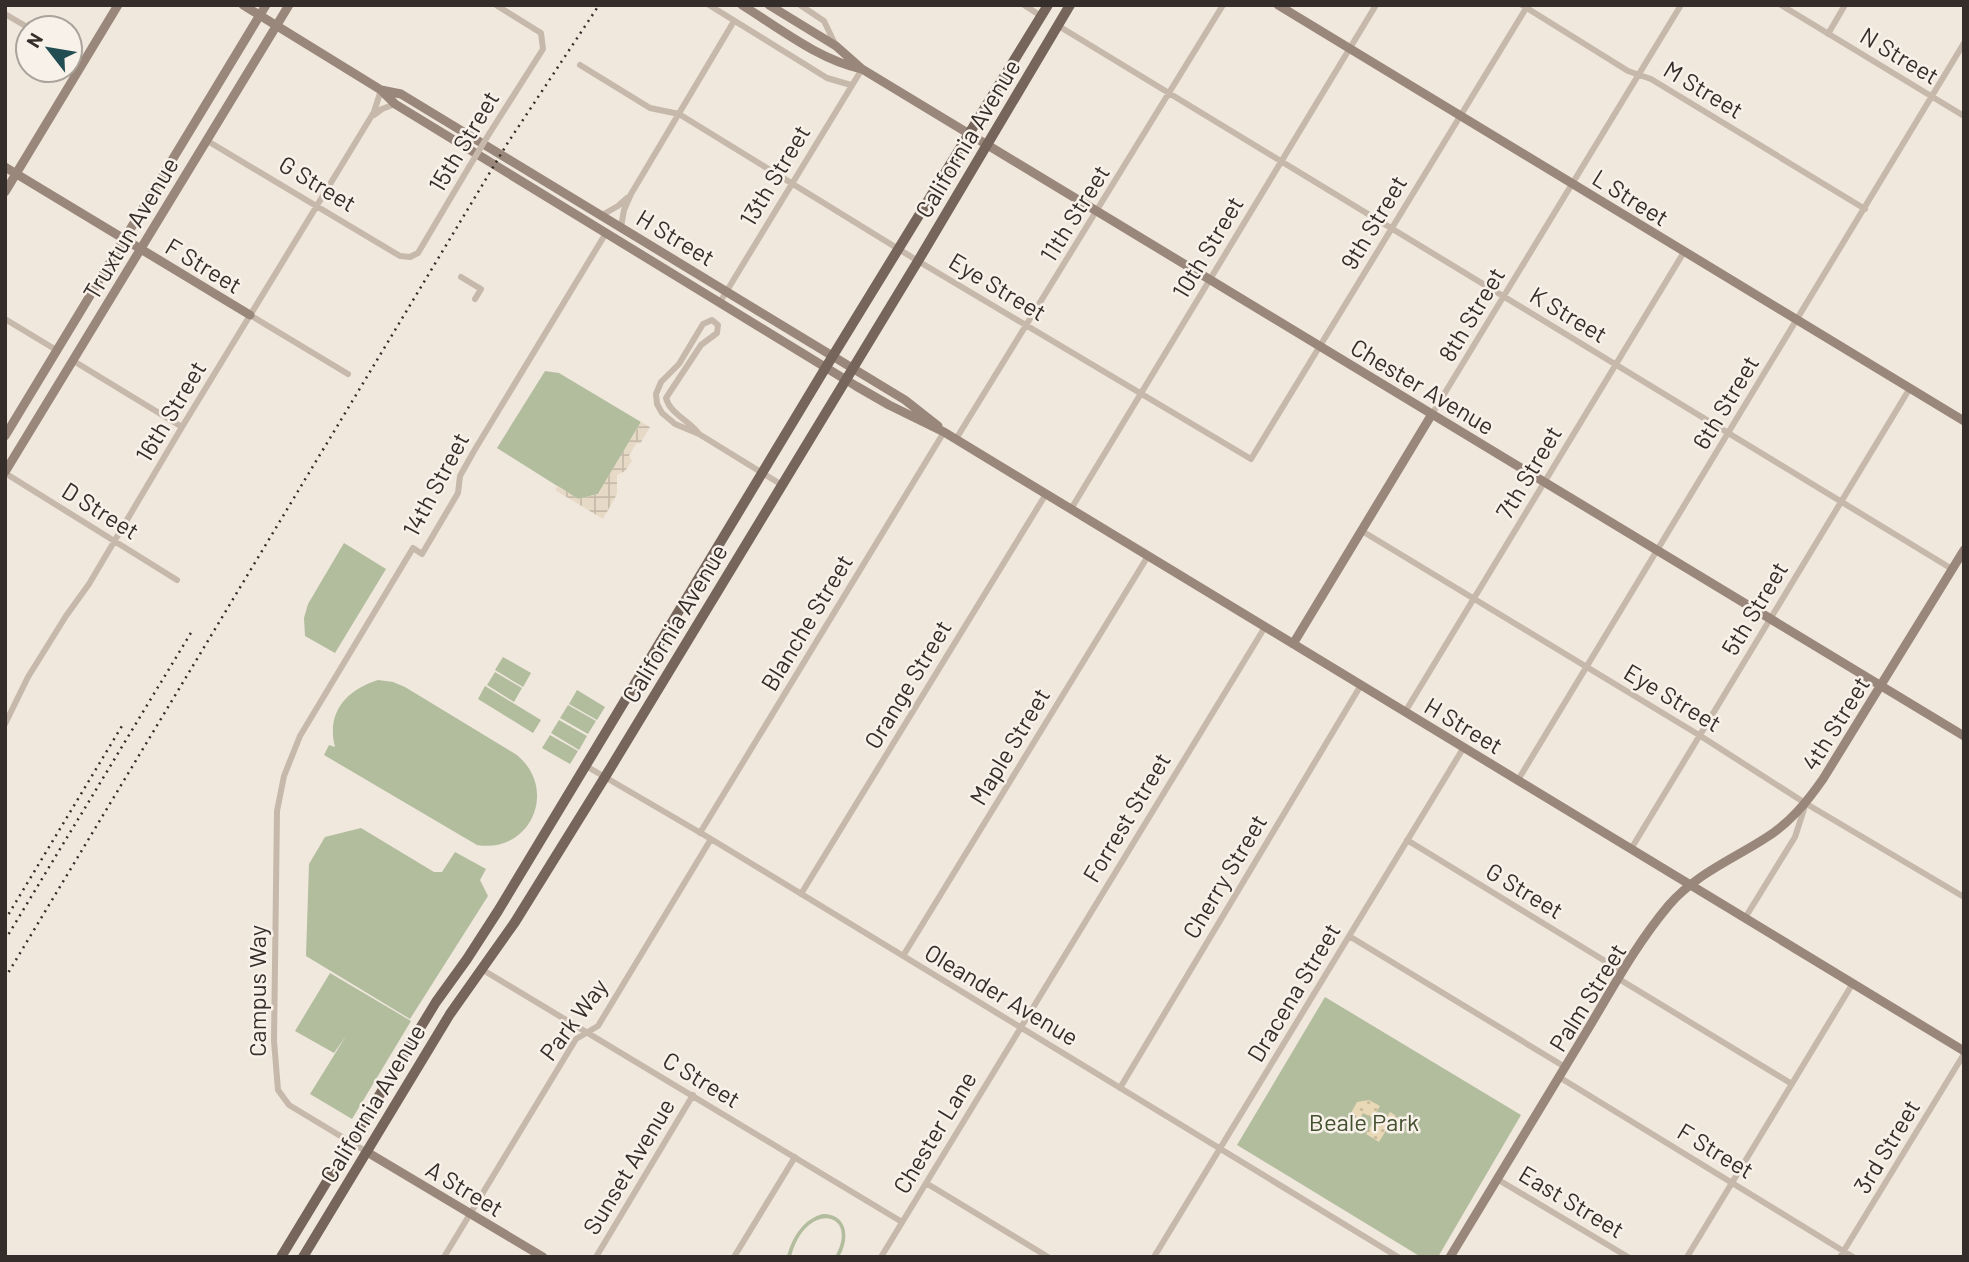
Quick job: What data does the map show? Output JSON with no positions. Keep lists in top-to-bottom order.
{
  "streets": {
    "main road": ["California Avenue"],
    "street": [
      "N Street",
      "M Street",
      "15th Street",
      "13th Street",
      "G Street",
      "L Street",
      "11th Street",
      "9th Street",
      "Truxtun Avenue",
      "H Street",
      "10th Street",
      "F Street",
      "Eye Street",
      "8th Street",
      "K Street",
      "Chester Avenue",
      "6th Street",
      "16th Street",
      "7th Street",
      "14th Street",
      "D Street",
      "5th Street",
      "Blanche Street",
      "Orange Street",
      "4th Street",
      "Maple Street",
      "Forrest Street",
      "Cherry Street",
      "Campus Way",
      "Dracena Street",
      "Oleander Avenue",
      "Palm Street",
      "Park Way",
      "C Street",
      "Chester Lane",
      "3rd Street",
      "Sunset Avenue",
      "A Street",
      "East Street"
    ]
  },
  "crossings": [
    ["N Street", "6th Street"],
    ["M Street", "9th Street"],
    ["M Street", "8th Street"],
    ["M Street", "6th Street"],
    ["California Avenue", "H Street"],
    ["California Avenue", "Eye Street"],
    ["California Avenue", "K Street"],
    ["California Avenue", "Chester Avenue"],
    ["California Avenue", "Campus Way"],
    ["California Avenue", "Oleander Avenue"],
    ["California Avenue", "C Street"],
    ["California Avenue", "A Street"],
    ["15th Street", "G Street"],
    ["13th Street", "H Street"],
    ["13th Street", "Eye Street"],
    ["13th Street", "Chester Avenue"],
    ["G Street", "Truxtun Avenue"],
    ["G Street", "16th Street"],
    ["G Street", "Dracena Street"],
    ["G Street", "Palm Street"],
    ["L Street", "9th Street"],
    ["L Street", "10th Street"],
    ["L Street", "8th Street"],
    ["L Street", "6th Street"],
    ["L Street", "7th Street"],
    ["L Street", "5th Street"],
    ["11th Street", "H Street"],
    ["11th Street", "Eye Street"],
    ["11th Street", "K Street"],
    ["11th Street", "Chester Avenue"],
    ["9th Street", "Eye Street"],
    ["9th Street", "K Street"],
    ["9th Street", "Chester Avenue"],
    ["Truxtun Avenue", "H Street"],
    ["Truxtun Avenue", "F Street"],
    ["Truxtun Avenue", "D Street"],
    ["H Street", "10th Street"],
    ["H Street", "8th Street"],
    ["H Street", "6th Street"],
    ["H Street", "16th Street"],
    ["H Street", "7th Street"],
    ["H Street", "14th Street"],
    ["H Street", "5th Street"],
    ["H Street", "Blanche Street"],
    ["H Street", "Orange Street"],
    ["H Street", "4th Street"],
    ["H Street", "Maple Street"],
    ["H Street", "Forrest Street"],
    ["H Street", "Cherry Street"],
    ["H Street", "Dracena Street"],
    ["H Street", "Palm Street"],
    ["H Street", "3rd Street"],
    ["10th Street", "Eye Street"],
    ["10th Street", "K Street"],
    ["10th Street", "Chester Avenue"],
    ["F Street", "16th Street"],
    ["F Street", "Palm Street"],
    ["F Street", "3rd Street"],
    ["Eye Street", "8th Street"],
    ["Eye Street", "6th Street"],
    ["Eye Street", "7th Street"],
    ["Eye Street", "5th Street"],
    ["Eye Street", "4th Street"],
    ["Eye Street", "Palm Street"],
    ["8th Street", "K Street"],
    ["8th Street", "Chester Avenue"],
    ["K Street", "6th Street"],
    ["K Street", "7th Street"],
    ["K Street", "5th Street"],
    ["K Street", "4th Street"],
    ["Chester Avenue", "6th Street"],
    ["Chester Avenue", "7th Street"],
    ["Chester Avenue", "5th Street"],
    ["Chester Avenue", "4th Street"],
    ["16th Street", "D Street"],
    ["14th Street", "Campus Way"],
    ["Blanche Street", "Oleander Avenue"],
    ["Orange Street", "Oleander Avenue"],
    ["4th Street", "Palm Street"],
    ["Maple Street", "Oleander Avenue"],
    ["Forrest Street", "Oleander Avenue"],
    ["Forrest Street", "Chester Lane"],
    ["Cherry Street", "Oleander Avenue"],
    ["Campus Way", "A Street"],
    ["Dracena Street", "Oleander Avenue"],
    ["Oleander Avenue", "Park Way"],
    ["Oleander Avenue", "Chester Lane"],
    ["Palm Street", "East Street"],
    ["Park Way", "C Street"],
    ["Park Way", "A Street"],
    ["C Street", "Chester Lane"],
    ["C Street", "Sunset Avenue"]
  ],
  "parks": ["Beale Park"],
  "north": "top left"
}
